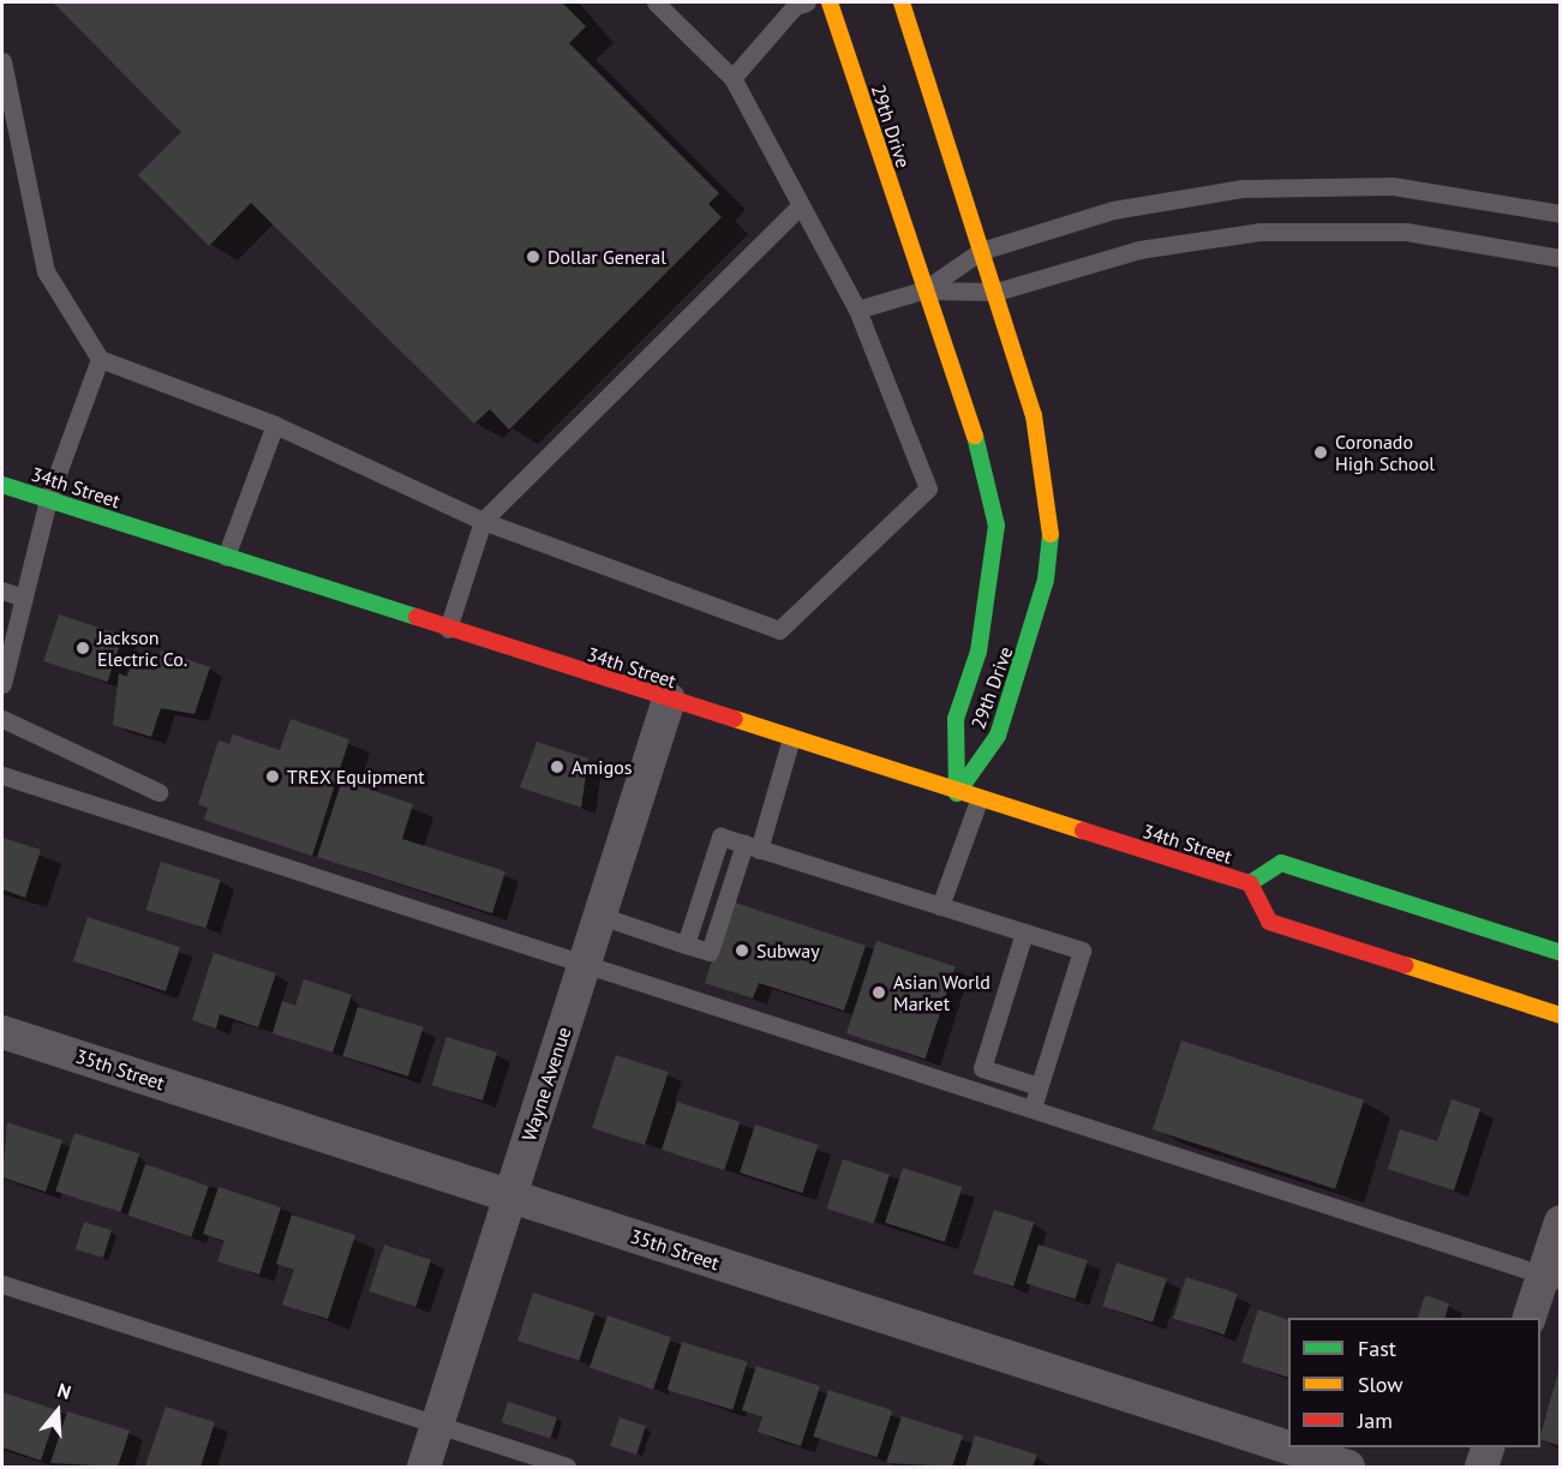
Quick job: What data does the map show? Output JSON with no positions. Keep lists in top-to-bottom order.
{
  "streets": {
    "main road": ["29th Drive", "34th Street"],
    "street": ["35th Street", "Wayne Avenue"]
  },
  "crossings": [
    ["29th Drive", "34th Street"],
    ["34th Street", "Wayne Avenue"],
    ["35th Street", "Wayne Avenue"]
  ],
  "places": [
    "Dollar General",
    "Coronado High School",
    "Jackson Electric Co.",
    "Amigos",
    "TREX Equipment",
    "Subway",
    "Asian World Market"
  ],
  "legend": ["Fast", "Slow", "Jam"],
  "north": "top"
}
